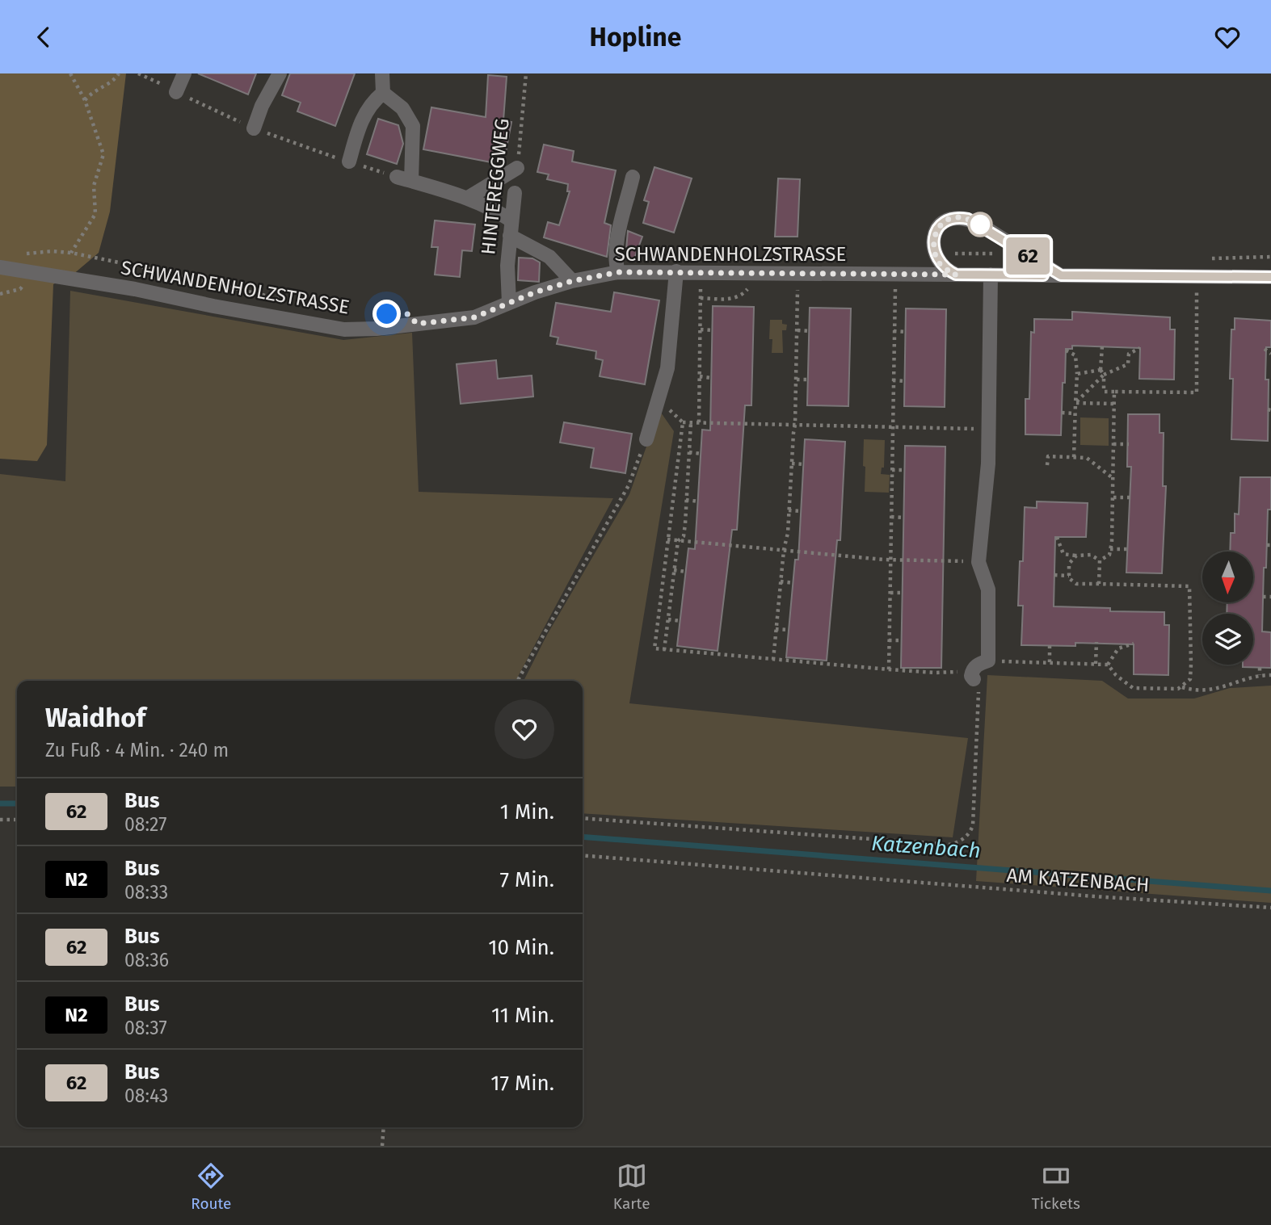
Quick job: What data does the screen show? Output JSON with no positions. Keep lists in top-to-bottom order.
{
  "streets": {
    "street": ["HINTEREGGWEG", "SCHWANDENHOLZSTRASSE"],
    "path": ["AM KATZENBACH"]
  },
  "crossings": [
    ["HINTEREGGWEG", "SCHWANDENHOLZSTRASSE"]
  ],
  "water": ["Katzenbach"],
  "lines": ["bus line 62"],
  "north": "bottom",
  "page": {
    "header": "Hopline",
    "on_map": "62",
    "heading": ["Waidhof", "Zu Fuß · 4 Min. · 240 m"],
    "list": [
      {
        "mark": "62",
        "name": "Bus",
        "note": "08:27",
        "value": "1 Min."
      },
      {
        "mark": "N2",
        "name": "Bus",
        "note": "08:33",
        "value": "7 Min."
      },
      {
        "mark": "62",
        "name": "Bus",
        "note": "08:36",
        "value": "10 Min."
      },
      {
        "mark": "N2",
        "name": "Bus",
        "note": "08:37",
        "value": "11 Min."
      },
      {
        "mark": "62",
        "name": "Bus",
        "note": "08:43",
        "value": "17 Min."
      }
    ],
    "tabs": ["Route", "Karte", "Tickets"]
  }
}
